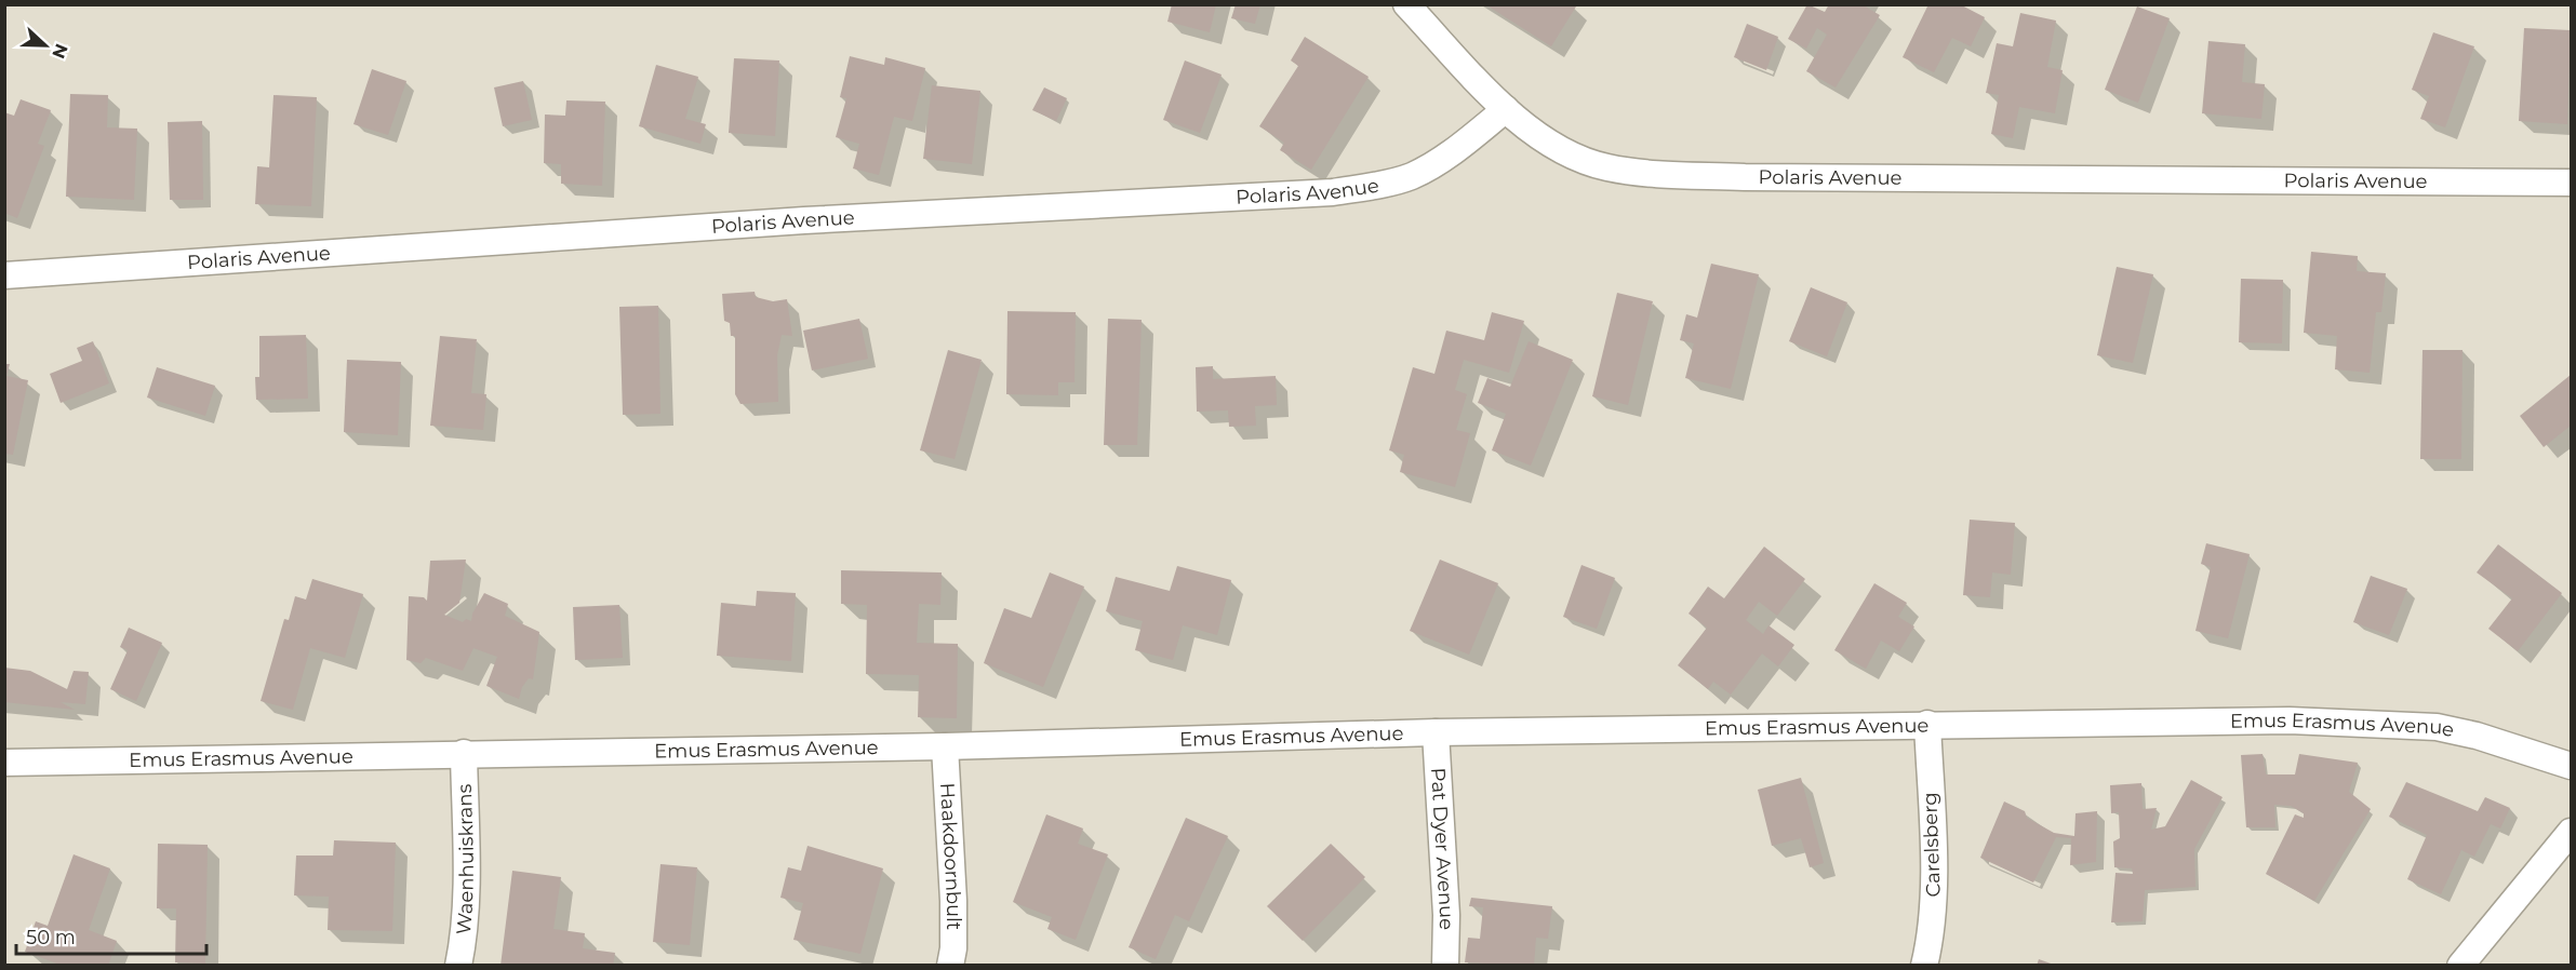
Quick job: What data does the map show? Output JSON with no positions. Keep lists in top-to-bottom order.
{
  "streets": {
    "street": [
      "Polaris Avenue",
      "Emus Erasmus Avenue",
      "Carelsberg",
      "Pat Dyer Avenue",
      "Haakdoornbult",
      "Waenhuiskrans"
    ]
  },
  "crossings": [
    ["Emus Erasmus Avenue", "Carelsberg"],
    ["Emus Erasmus Avenue", "Pat Dyer Avenue"],
    ["Emus Erasmus Avenue", "Haakdoornbult"],
    ["Emus Erasmus Avenue", "Waenhuiskrans"]
  ],
  "scale_bar": "50 m",
  "north": "right"
}
